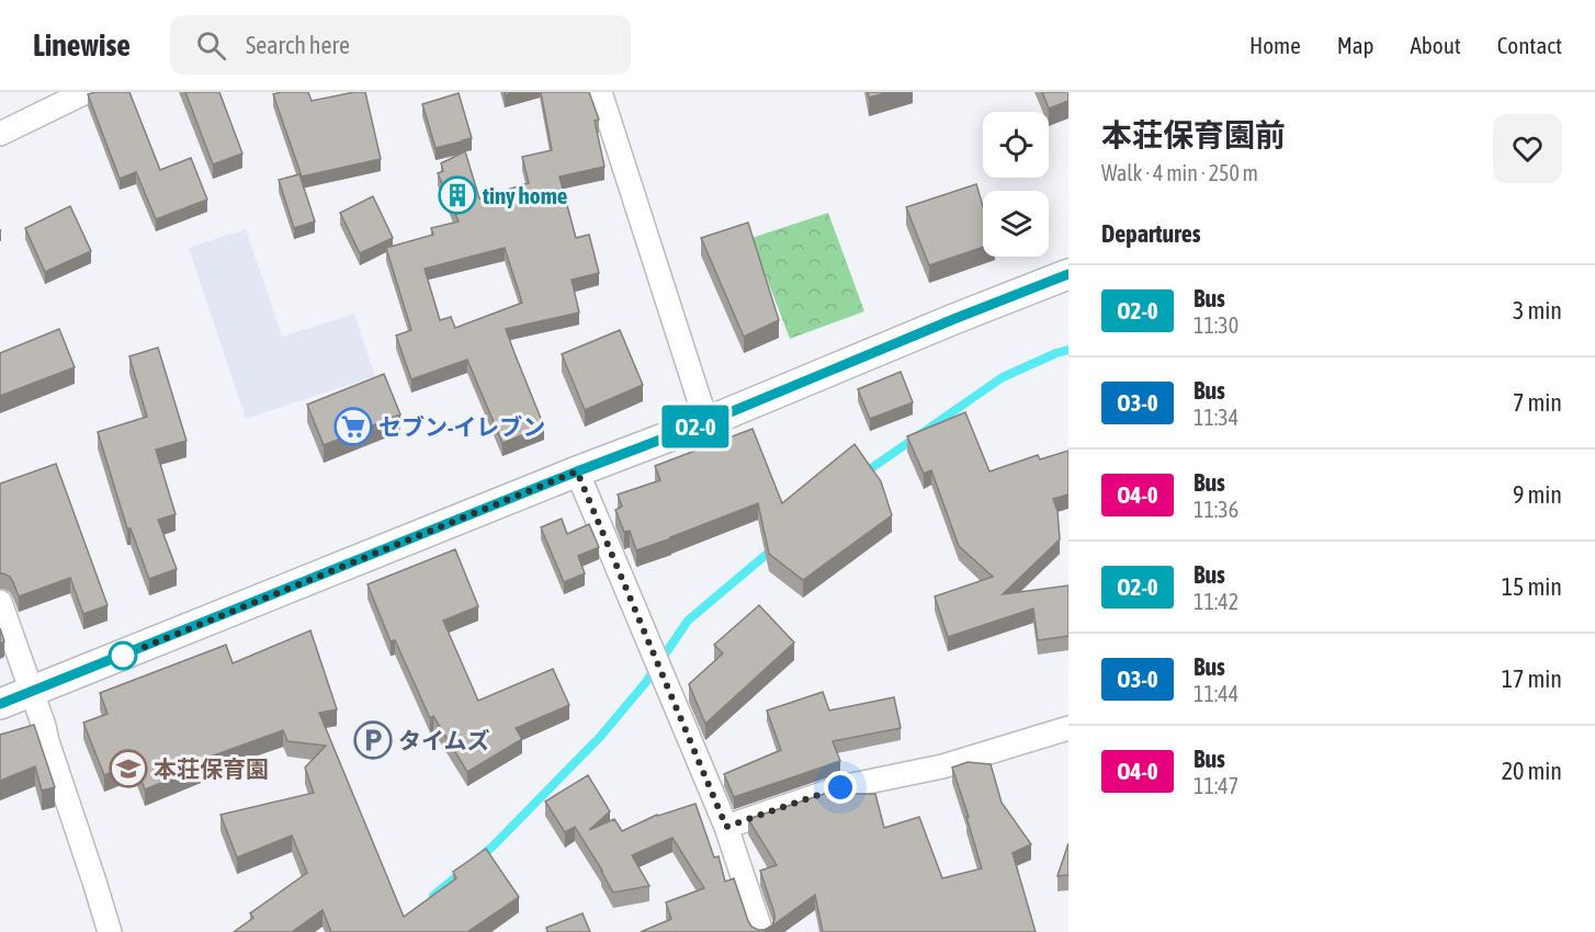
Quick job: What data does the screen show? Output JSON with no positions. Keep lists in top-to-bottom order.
{
  "places": {
    "building": ["tiny home"],
    "supermarket": ["セブン-イレブン"],
    "parking": ["タイムズ"],
    "school or university": ["本荘保育園"]
  },
  "lines": ["bus line O2-0"],
  "page": {
    "header": "Linewise",
    "search": "Search here",
    "nav": [
      "Home",
      "Map",
      "About",
      "Contact"
    ],
    "on_map": "O2-0",
    "heading": [
      ["本荘保育園前", "Walk · 4 min · 250 m"],
      "Departures"
    ],
    "list": [
      {
        "mark": "O2-0",
        "name": "Bus",
        "note": "11:30",
        "value": "3 min"
      },
      {
        "mark": "O3-0",
        "name": "Bus",
        "note": "11:34",
        "value": "7 min"
      },
      {
        "mark": "O4-0",
        "name": "Bus",
        "note": "11:36",
        "value": "9 min"
      },
      {
        "mark": "O2-0",
        "name": "Bus",
        "note": "11:42",
        "value": "15 min"
      },
      {
        "mark": "O3-0",
        "name": "Bus",
        "note": "11:44",
        "value": "17 min"
      },
      {
        "mark": "O4-0",
        "name": "Bus",
        "note": "11:47",
        "value": "20 min"
      }
    ]
  }
}
